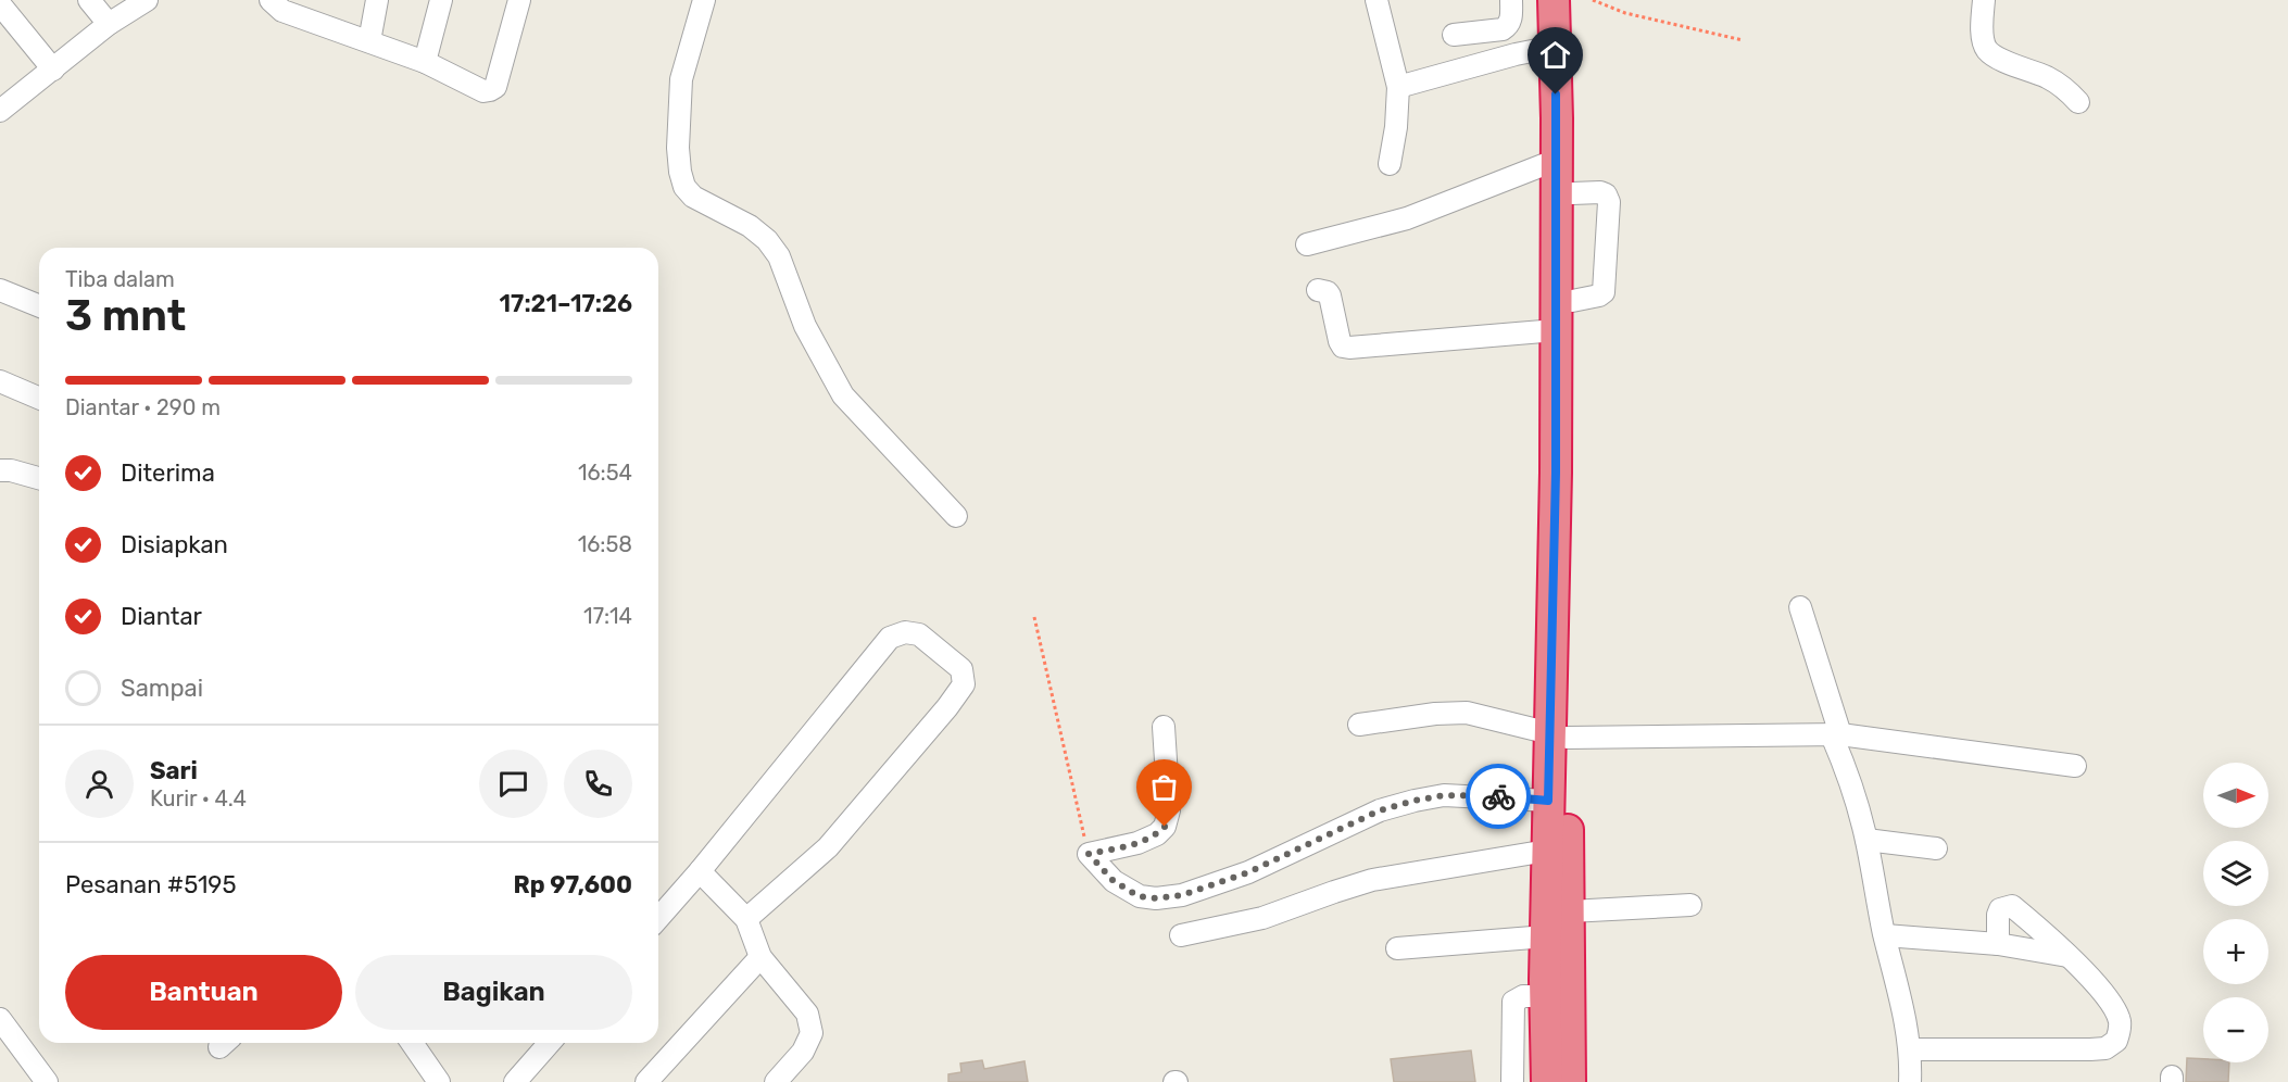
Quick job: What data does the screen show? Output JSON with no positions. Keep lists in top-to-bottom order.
{
  "north": "right",
  "page": {
    "heading": ["3 mnt", "Tiba dalam", "17:21–17:26"],
    "panel": [
      "Sari",
      "Kurir · 4.4",
      "Pesanan #5195",
      "Rp 97,600"
    ],
    "bar": "Diantar · 290 m",
    "list": [
      ["Diterima", "16:54"],
      ["Disiapkan", "16:58"],
      ["Diantar", "17:14"],
      "Sampai"
    ],
    "map_buttons": ["+", "−"],
    "buttons": ["Bantuan", "Bagikan"]
  }
}
